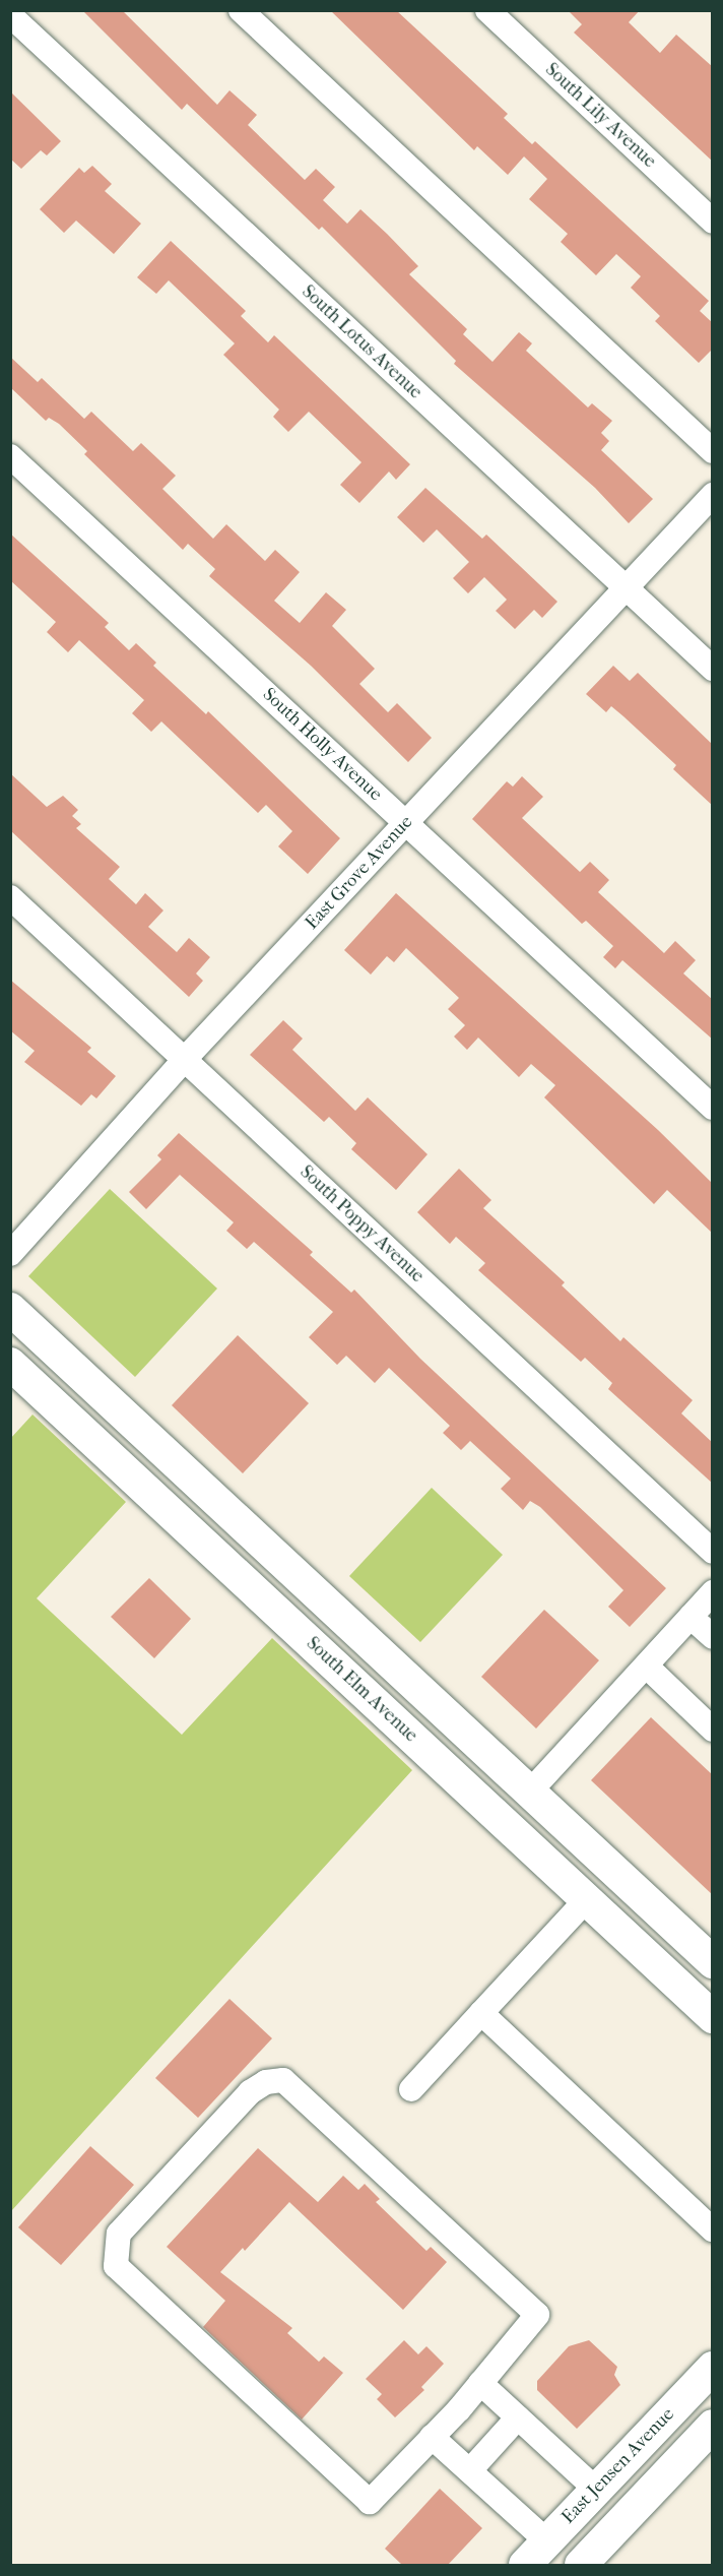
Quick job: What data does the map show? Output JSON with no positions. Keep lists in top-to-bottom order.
{
  "streets": {
    "main road": ["South Elm Avenue", "East Jensen Avenue"],
    "street": [
      "South Lily Avenue",
      "South Lotus Avenue",
      "South Holly Avenue",
      "East Grove Avenue",
      "South Poppy Avenue"
    ]
  },
  "crossings": [
    ["South Lotus Avenue", "East Grove Avenue"],
    ["South Holly Avenue", "East Grove Avenue"],
    ["East Grove Avenue", "South Poppy Avenue"]
  ]
}
